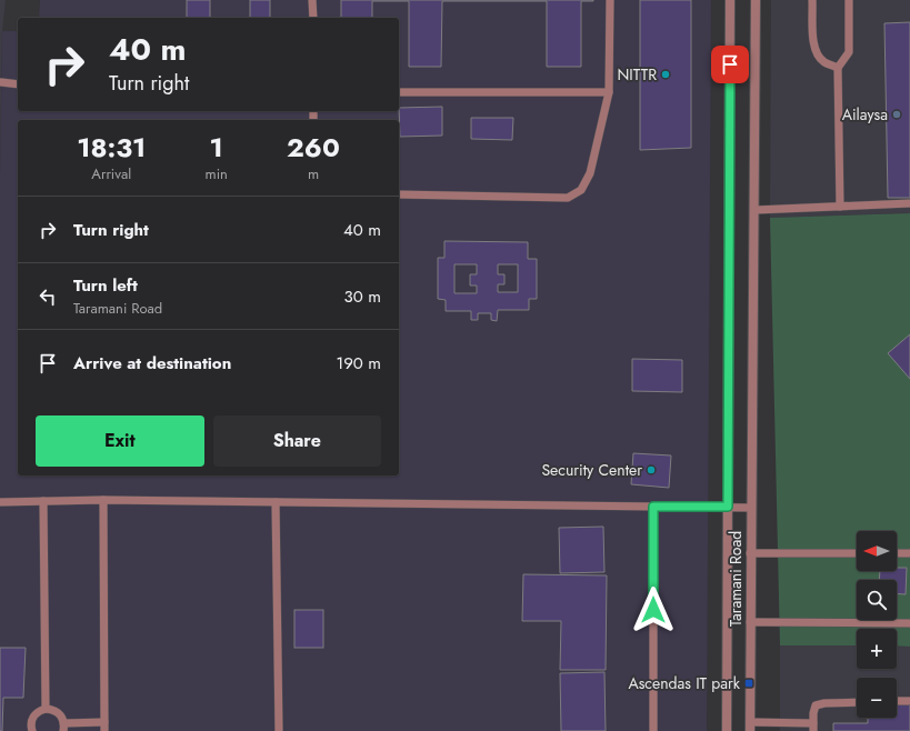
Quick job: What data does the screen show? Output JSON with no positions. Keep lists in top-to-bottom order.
{
  "streets": {
    "street": ["Taramani Road"]
  },
  "places": {
    "other": ["NITTR", "Ailaysa", "Security Center"],
    "transit": ["Ascendas IT park"]
  },
  "north": "left",
  "page": {
    "turn": ["40 m", "Turn right"],
    "eta": [
      "18:31",
      "Arrival",
      "1",
      "min",
      "260",
      "m"
    ],
    "list": [
      {
        "name": "Turn right",
        "value": "40 m"
      },
      {
        "name": "Turn left",
        "note": "Taramani Road",
        "value": "30 m"
      },
      {
        "name": "Arrive at destination",
        "value": "190 m"
      }
    ],
    "buttons": ["Exit", "Share"],
    "map_buttons": ["+", "−"]
  }
}
